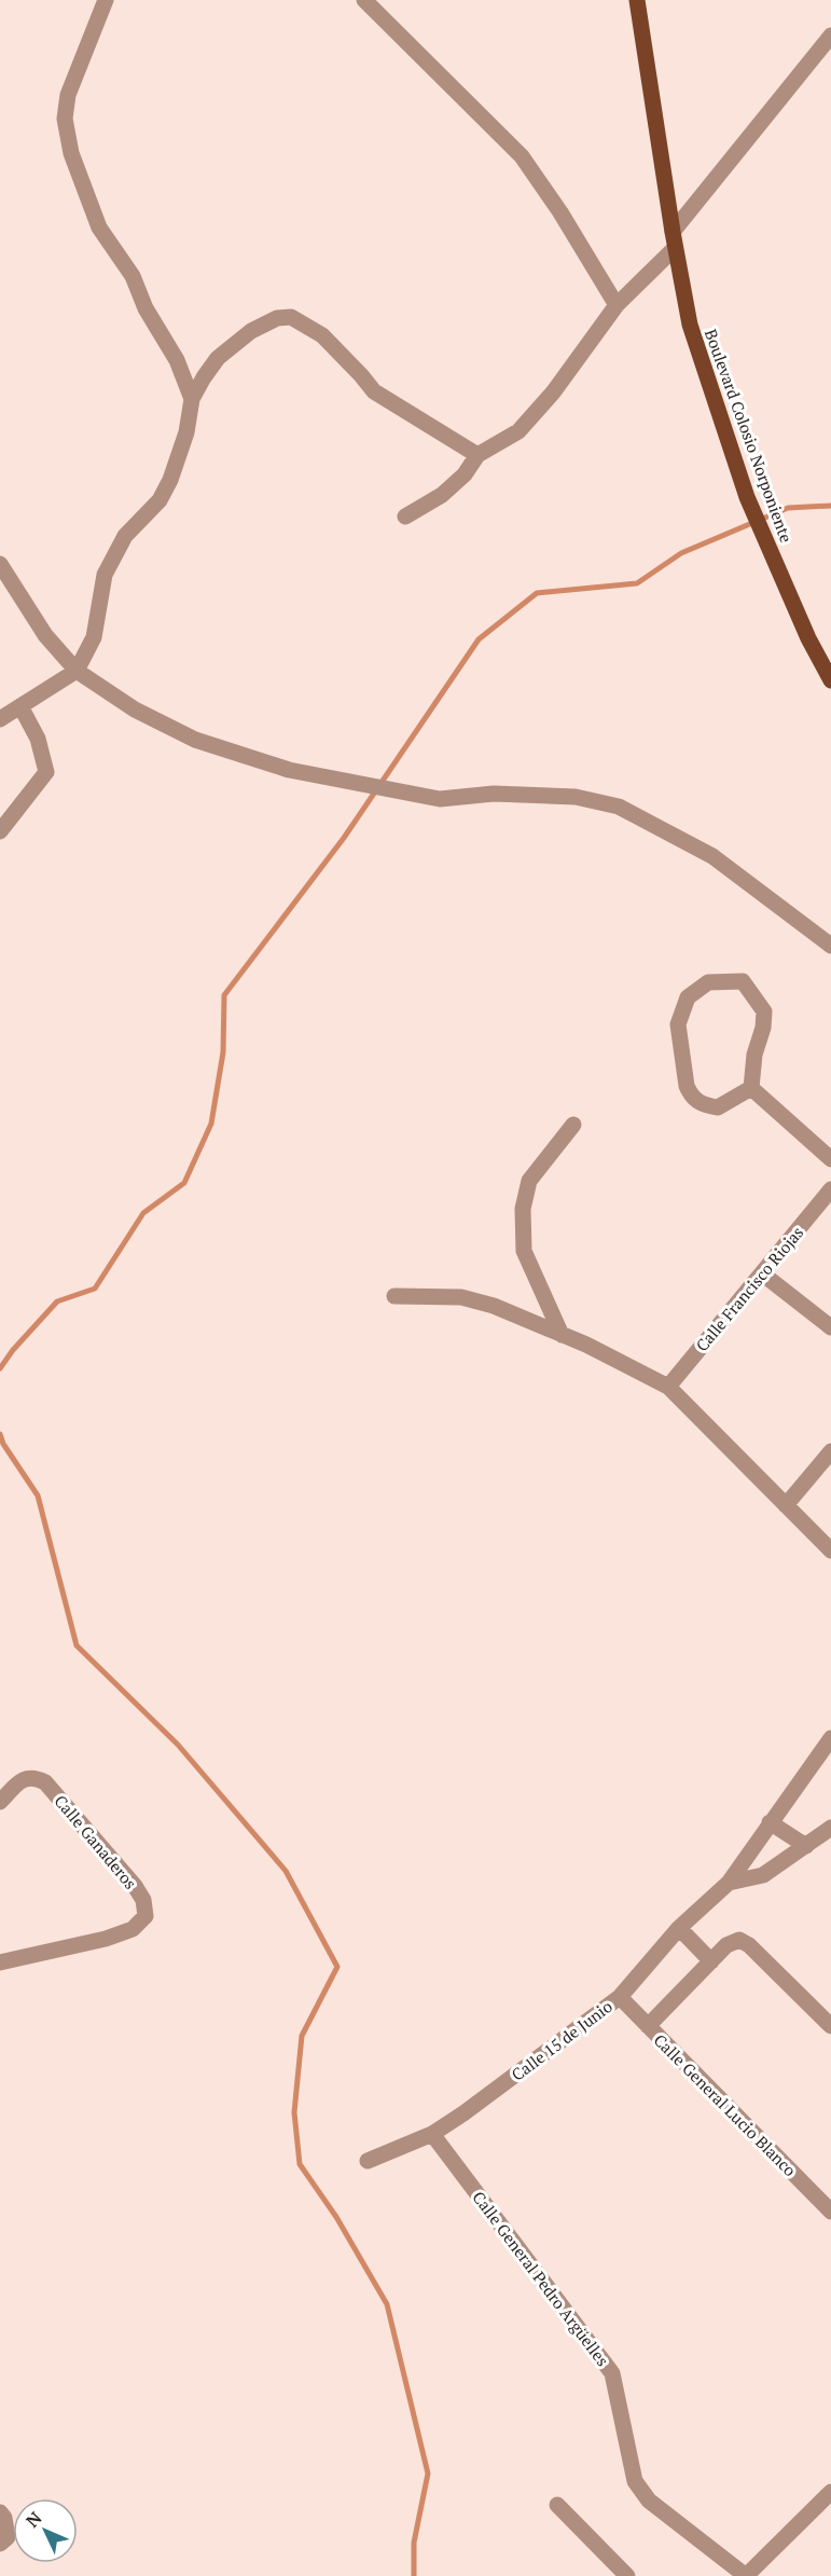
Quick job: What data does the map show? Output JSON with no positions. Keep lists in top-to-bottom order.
{
  "streets": {
    "main road": ["Boulevard Colosio Norponiente"],
    "street": [
      "Calle Francisco Riojas",
      "Calle Ganaderos",
      "Calle 15 de Junio",
      "Calle General Lucio Blanco",
      "Calle General Pedro Argüelles"
    ]
  },
  "crossings": [
    ["Calle 15 de Junio", "Calle General Lucio Blanco"],
    ["Calle 15 de Junio", "Calle General Pedro Argüelles"]
  ],
  "north": "top left"
}
